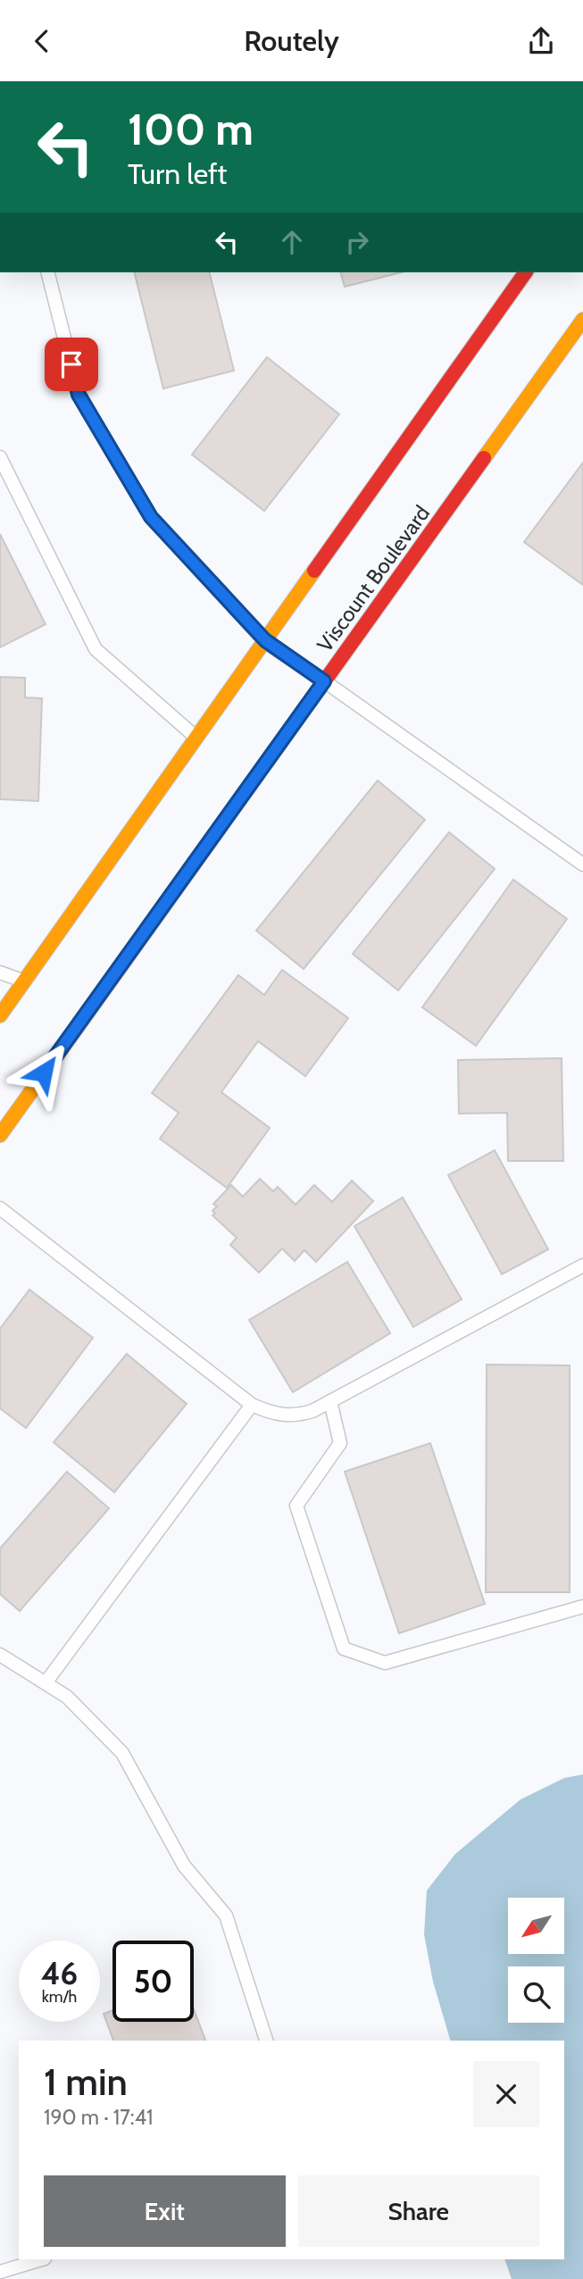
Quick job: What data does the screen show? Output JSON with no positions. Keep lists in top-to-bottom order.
{
  "streets": {
    "main road": ["Viscount Boulevard"]
  },
  "north": "bottom left",
  "page": {
    "header": "Routely",
    "turn": ["100 m", "Turn left"],
    "speed": "46 km/h",
    "limit": "50",
    "heading": ["1 min", "190 m · 17:41"],
    "buttons": ["Exit", "Share"]
  }
}
